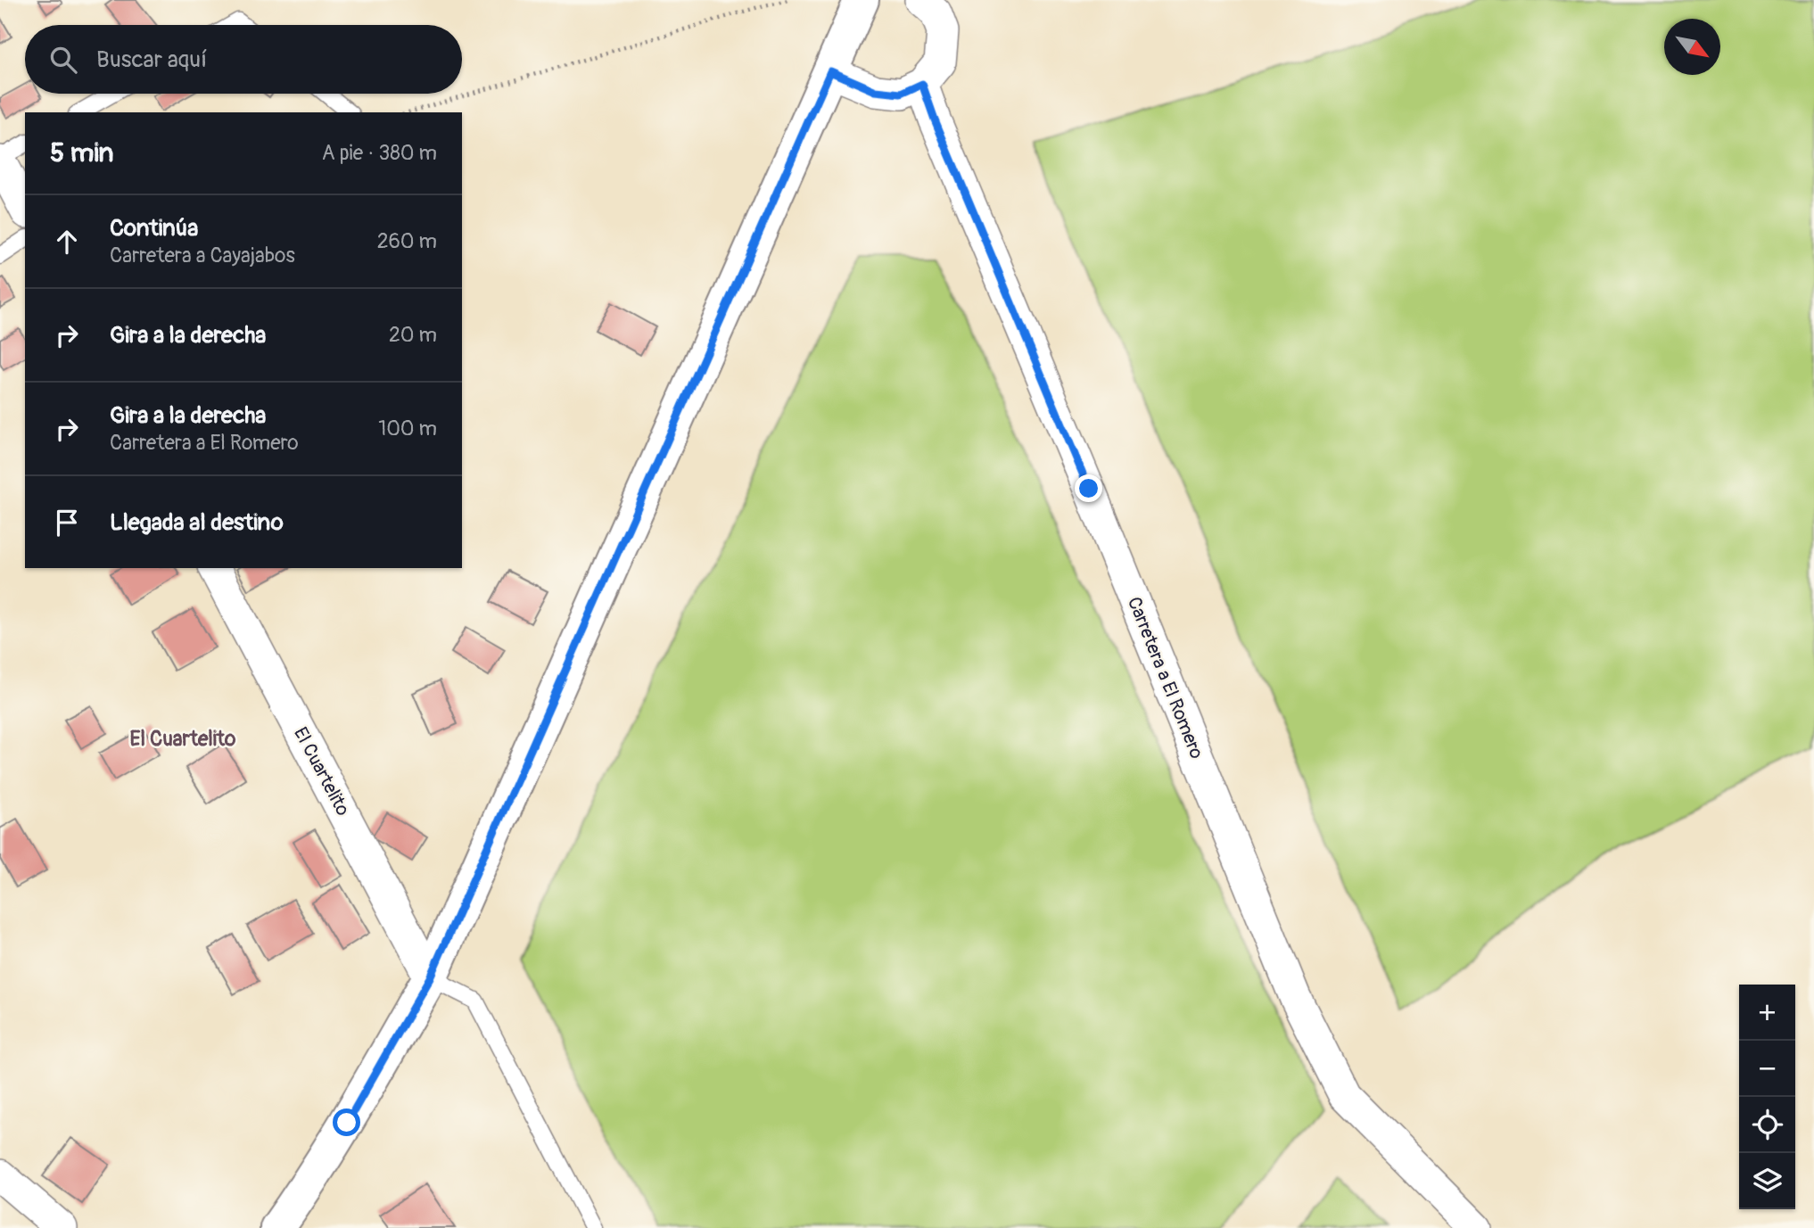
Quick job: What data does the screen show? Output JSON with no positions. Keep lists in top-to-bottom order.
{
  "streets": {
    "street": ["Carretera a El Romero", "El Cuartelito"]
  },
  "districts": ["El Cuartelito"],
  "north": "bottom right",
  "page": {
    "search": "Buscar aquí",
    "heading": ["5 min", "A pie · 380 m"],
    "list": [
      ["Continúa", "Carretera a Cayajabos", "260 m"],
      ["Gira a la derecha", "20 m"],
      ["Gira a la derecha", "Carretera a El Romero", "100 m"],
      "Llegada al destino"
    ],
    "map_buttons": ["+", "−"]
  }
}
